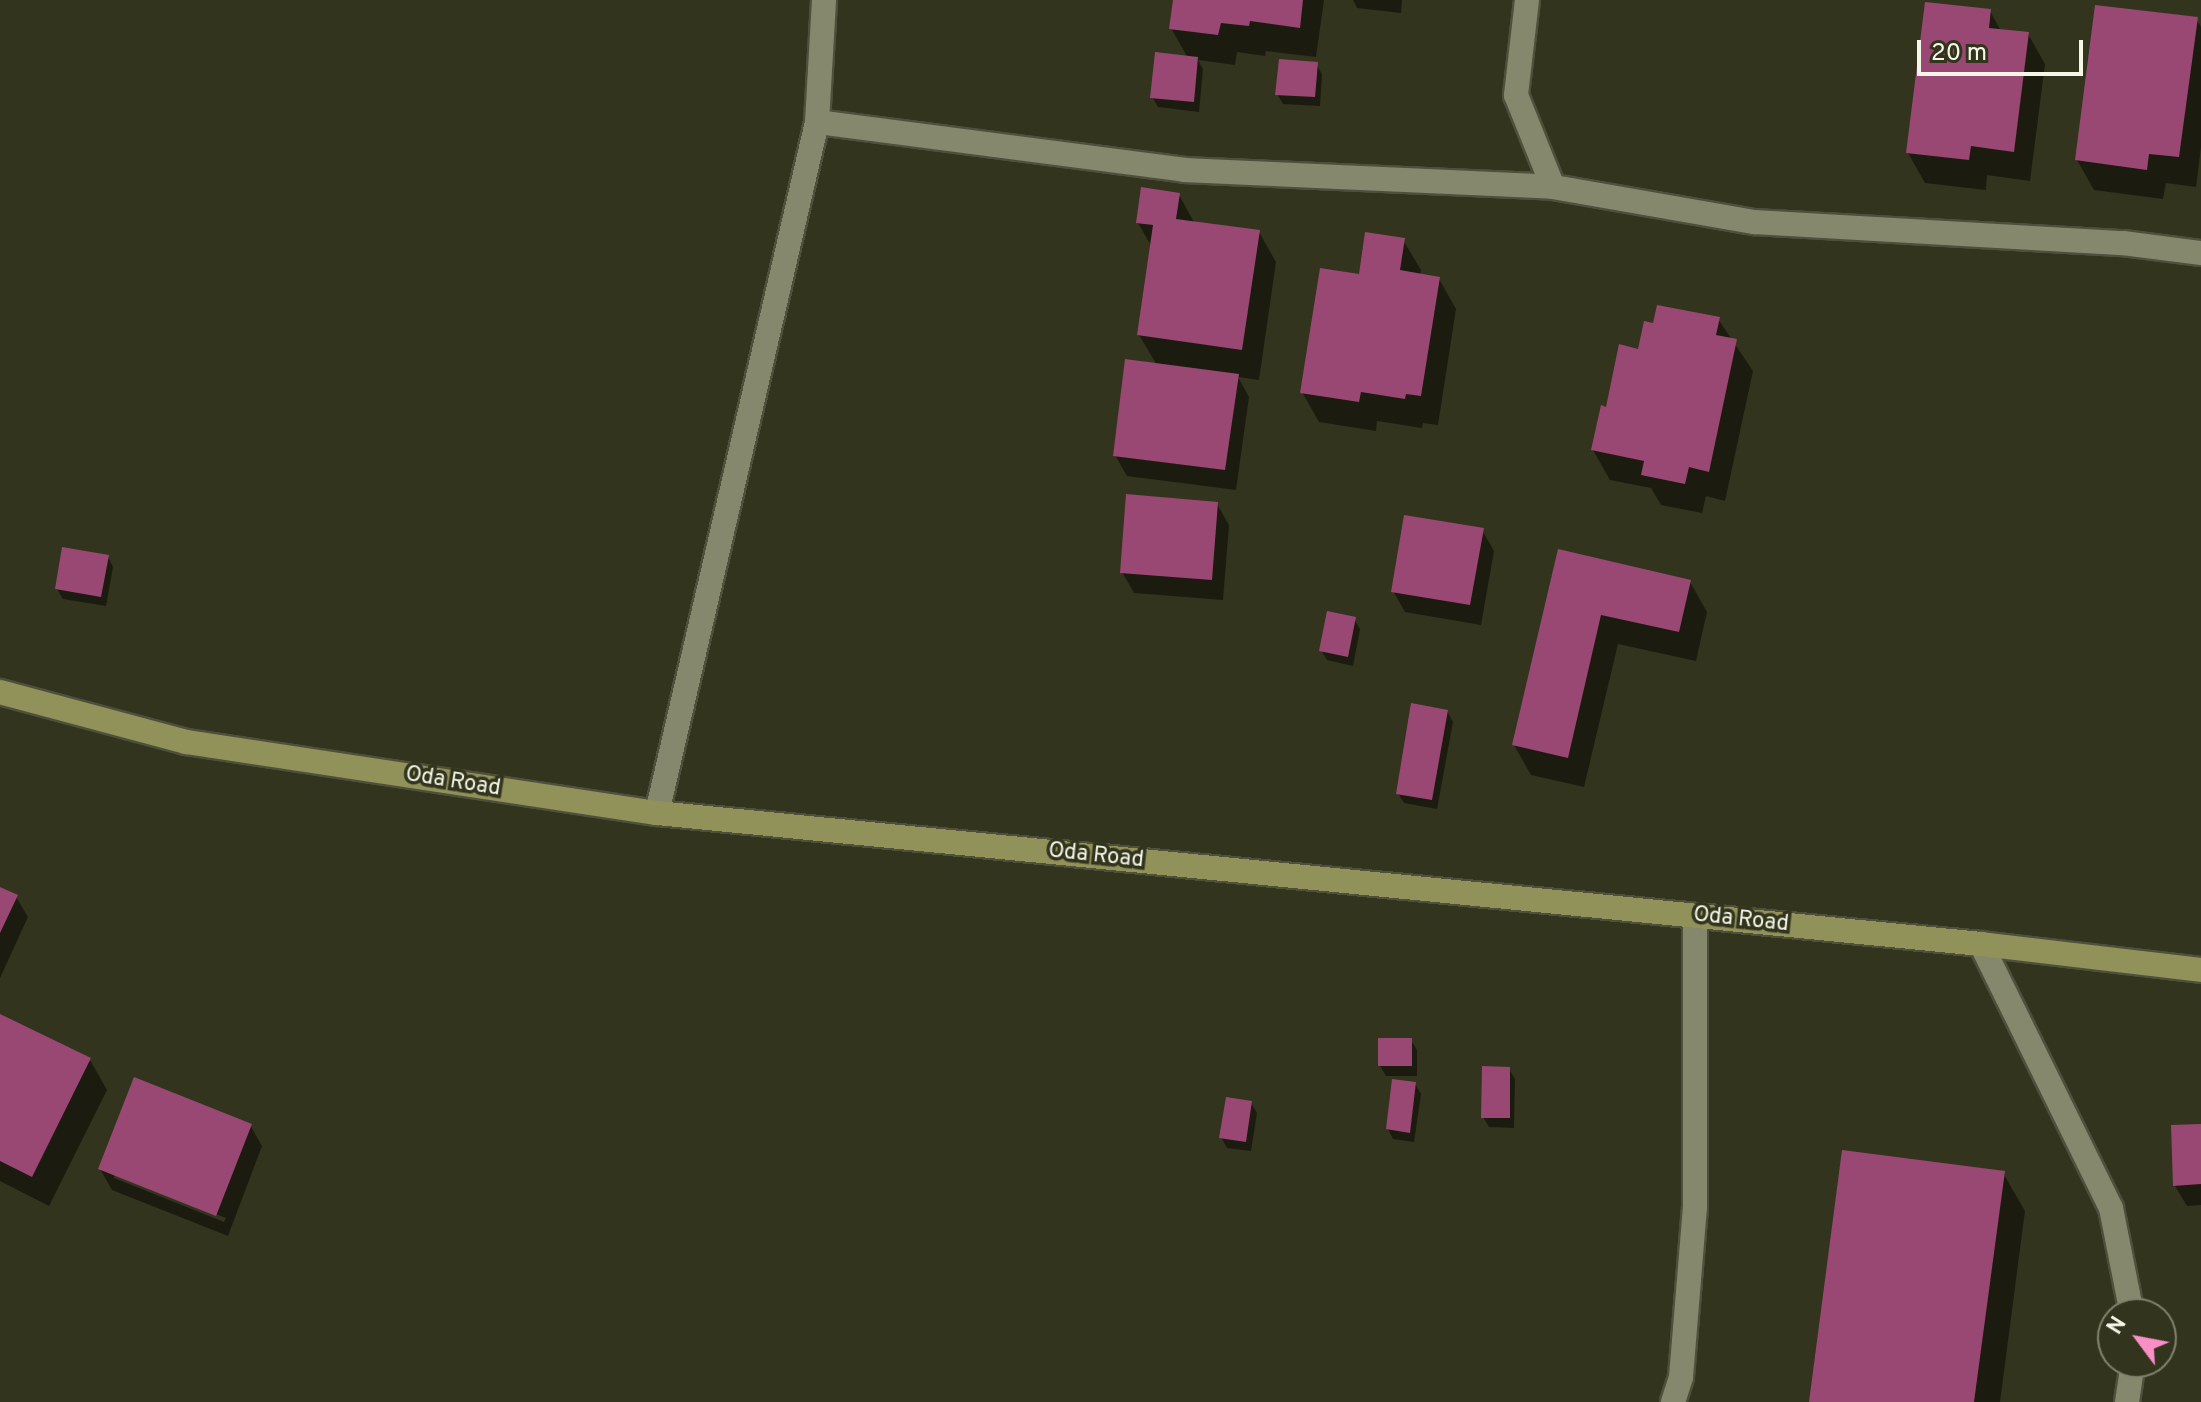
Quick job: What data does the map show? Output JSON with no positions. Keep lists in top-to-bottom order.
{
  "streets": {
    "street": ["Oda Road"]
  },
  "scale_bar": "20 m",
  "north": "top left"
}
